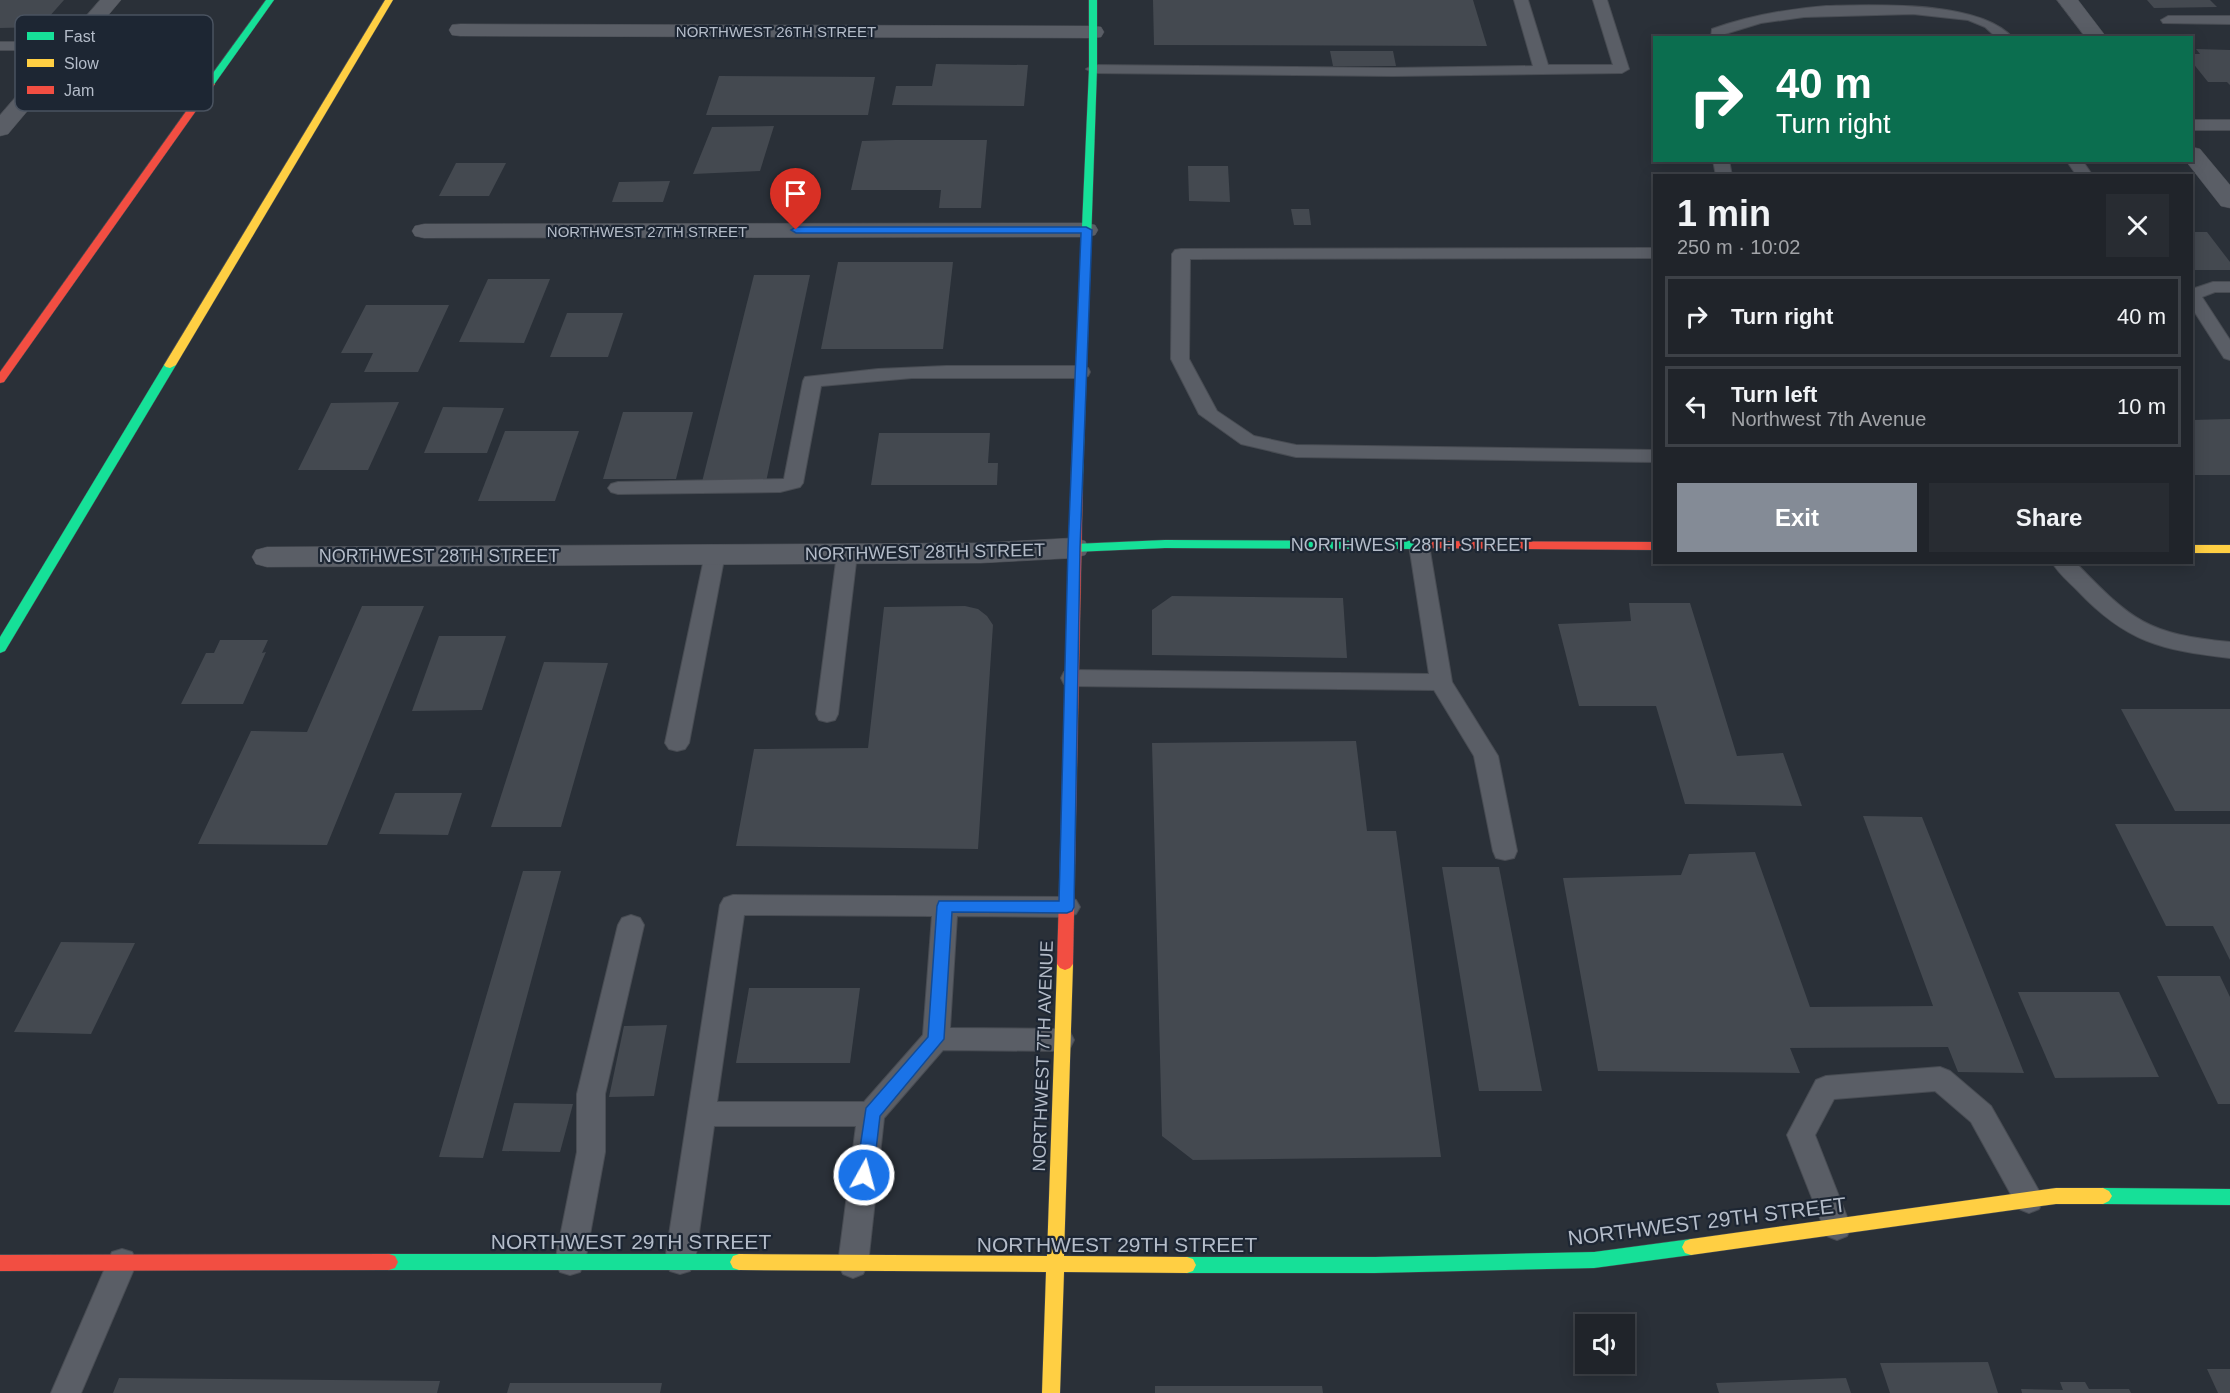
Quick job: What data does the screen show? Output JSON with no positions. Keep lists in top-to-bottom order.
{
  "streets": {
    "main road": ["NORTHWEST 28TH STREET", "NORTHWEST 7TH AVENUE", "NORTHWEST 29TH STREET"],
    "street": ["NORTHWEST 26TH STREET", "NORTHWEST 27TH STREET"]
  },
  "crossings": [
    ["NORTHWEST 26TH STREET", "NORTHWEST 7TH AVENUE"],
    ["NORTHWEST 27TH STREET", "NORTHWEST 7TH AVENUE"],
    ["NORTHWEST 28TH STREET", "NORTHWEST 7TH AVENUE"],
    ["NORTHWEST 7TH AVENUE", "NORTHWEST 29TH STREET"]
  ],
  "legend": ["Fast", "Slow", "Jam"],
  "page": {
    "turn": ["40 m", "Turn right"],
    "heading": ["1 min", "250 m · 10:02"],
    "list": [
      {
        "name": "Turn right",
        "value": "40 m"
      },
      {
        "name": "Turn left",
        "note": "Northwest 7th Avenue",
        "value": "10 m"
      }
    ],
    "buttons": ["Exit", "Share"]
  }
}
